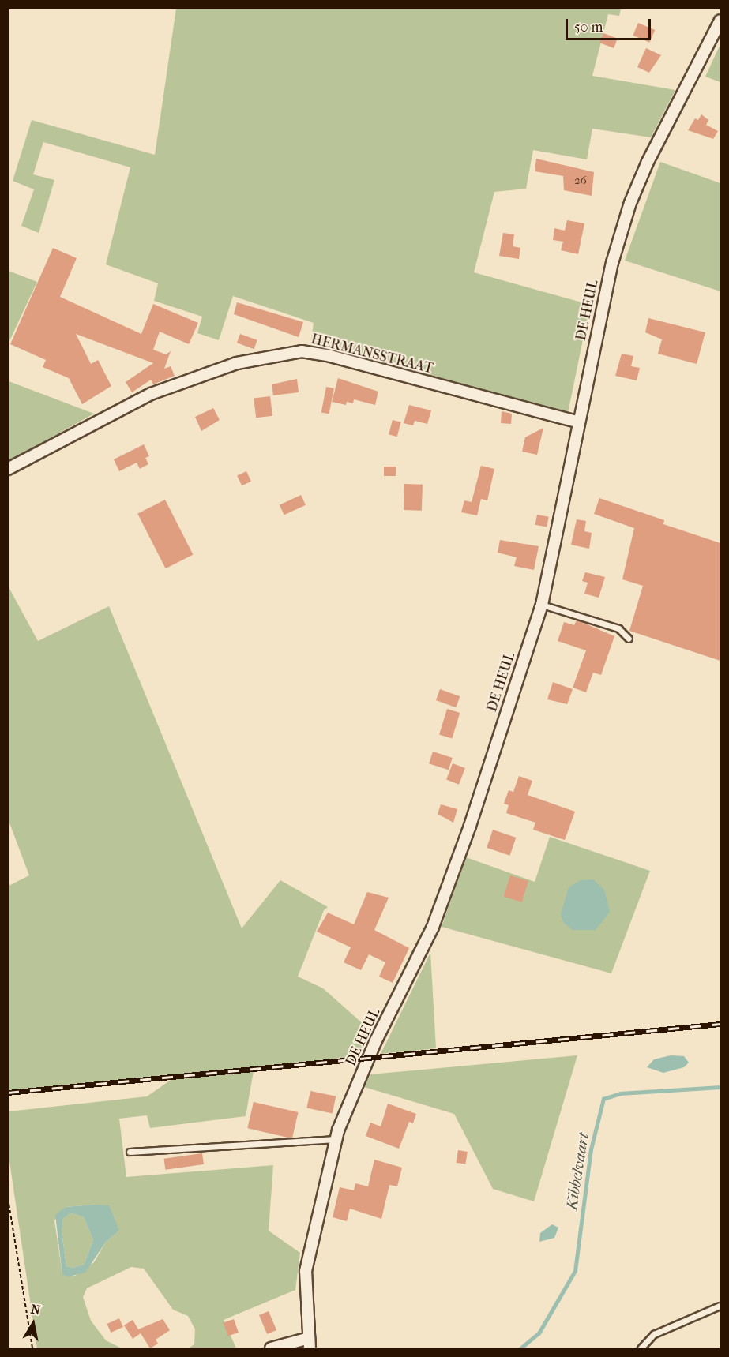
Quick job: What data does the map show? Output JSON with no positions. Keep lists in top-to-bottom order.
{
  "streets": {
    "street": ["DE HEUL", "HERMANSSTRAAT"]
  },
  "crossings": [
    ["DE HEUL", "HERMANSSTRAAT"]
  ],
  "water": ["Kibbelvaart"],
  "house_numbers": ["26"],
  "scale_bar": "50 m",
  "north": "top"
}
